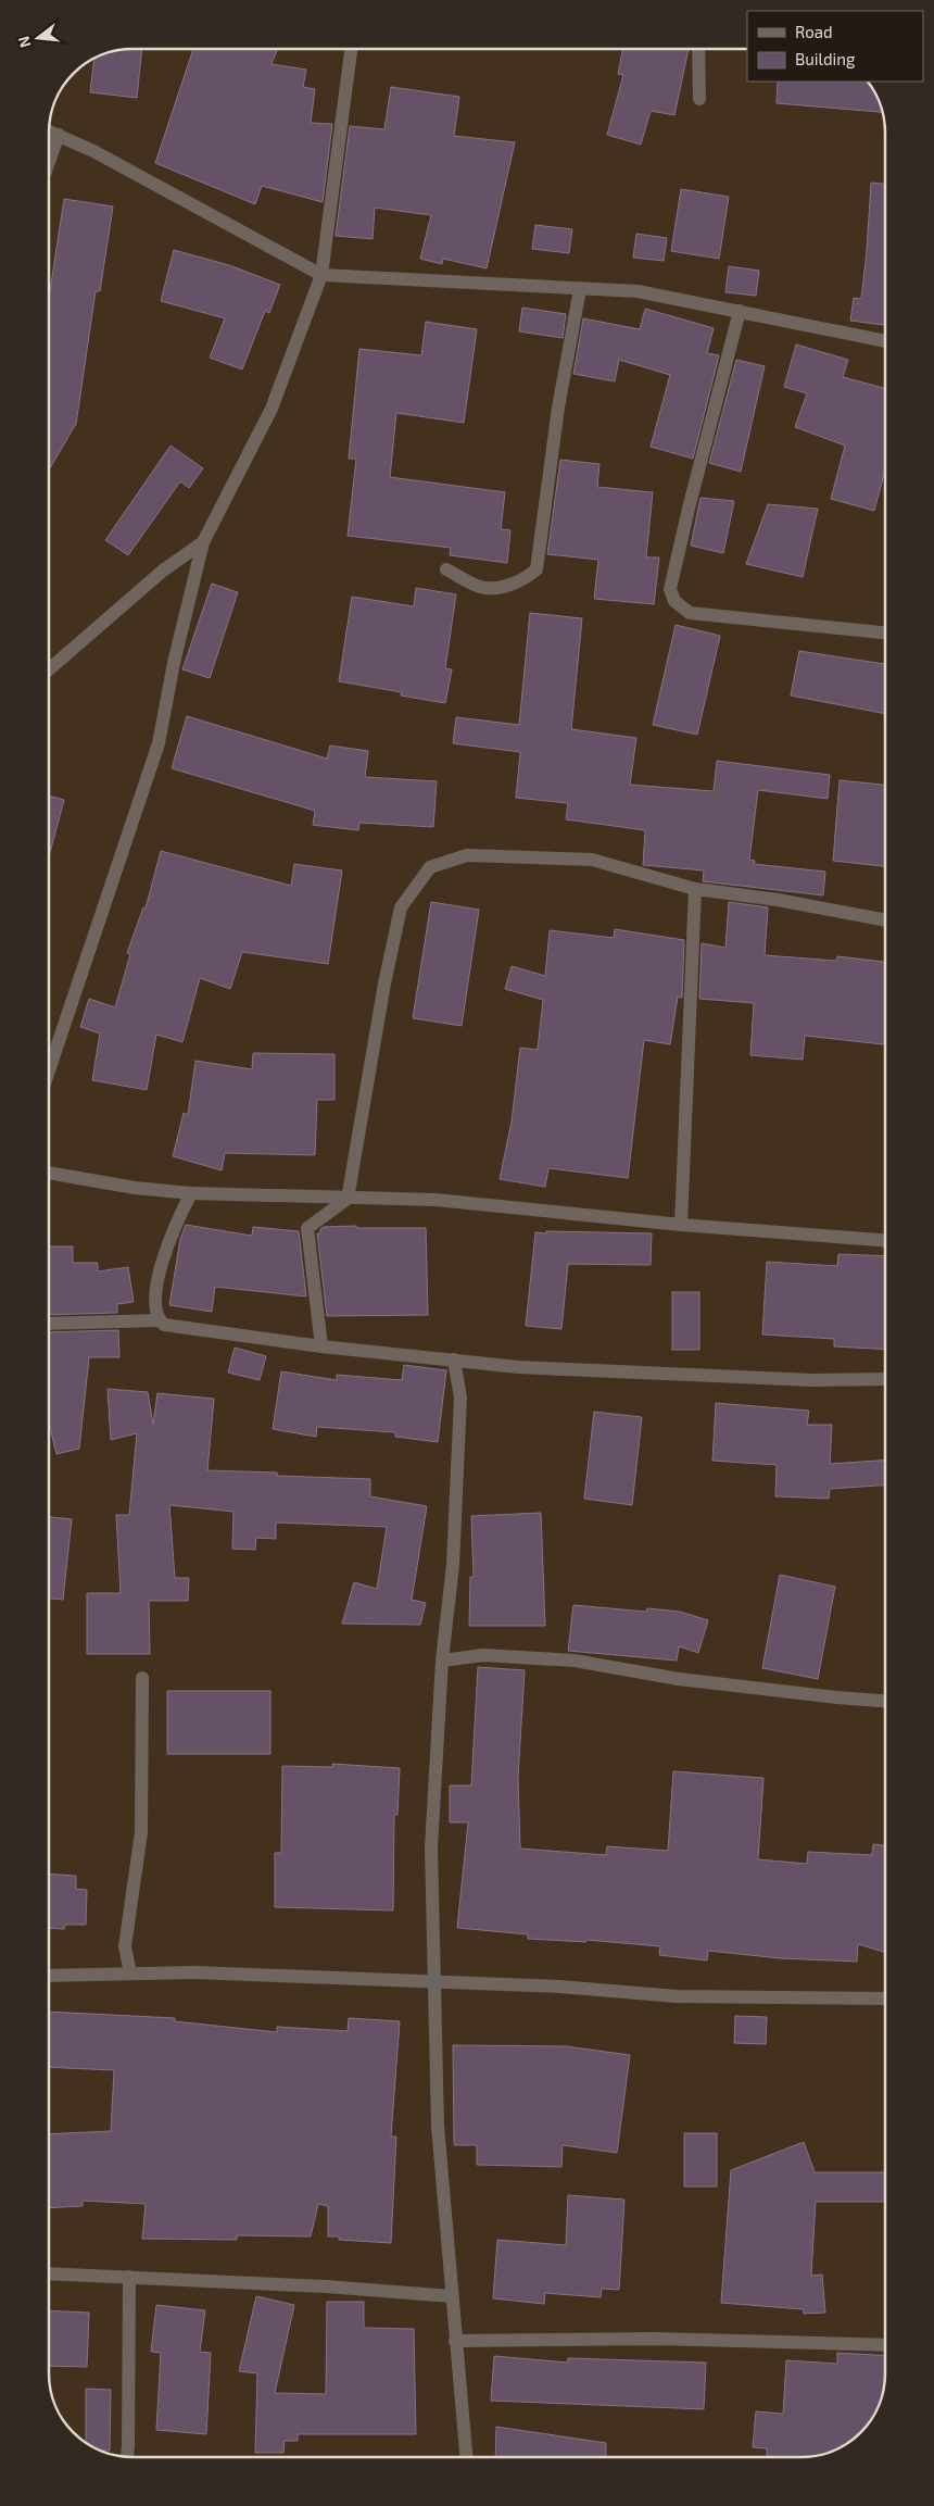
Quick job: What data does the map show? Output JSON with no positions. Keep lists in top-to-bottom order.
{
  "legend": ["Road", "Building"],
  "north": "left"
}
